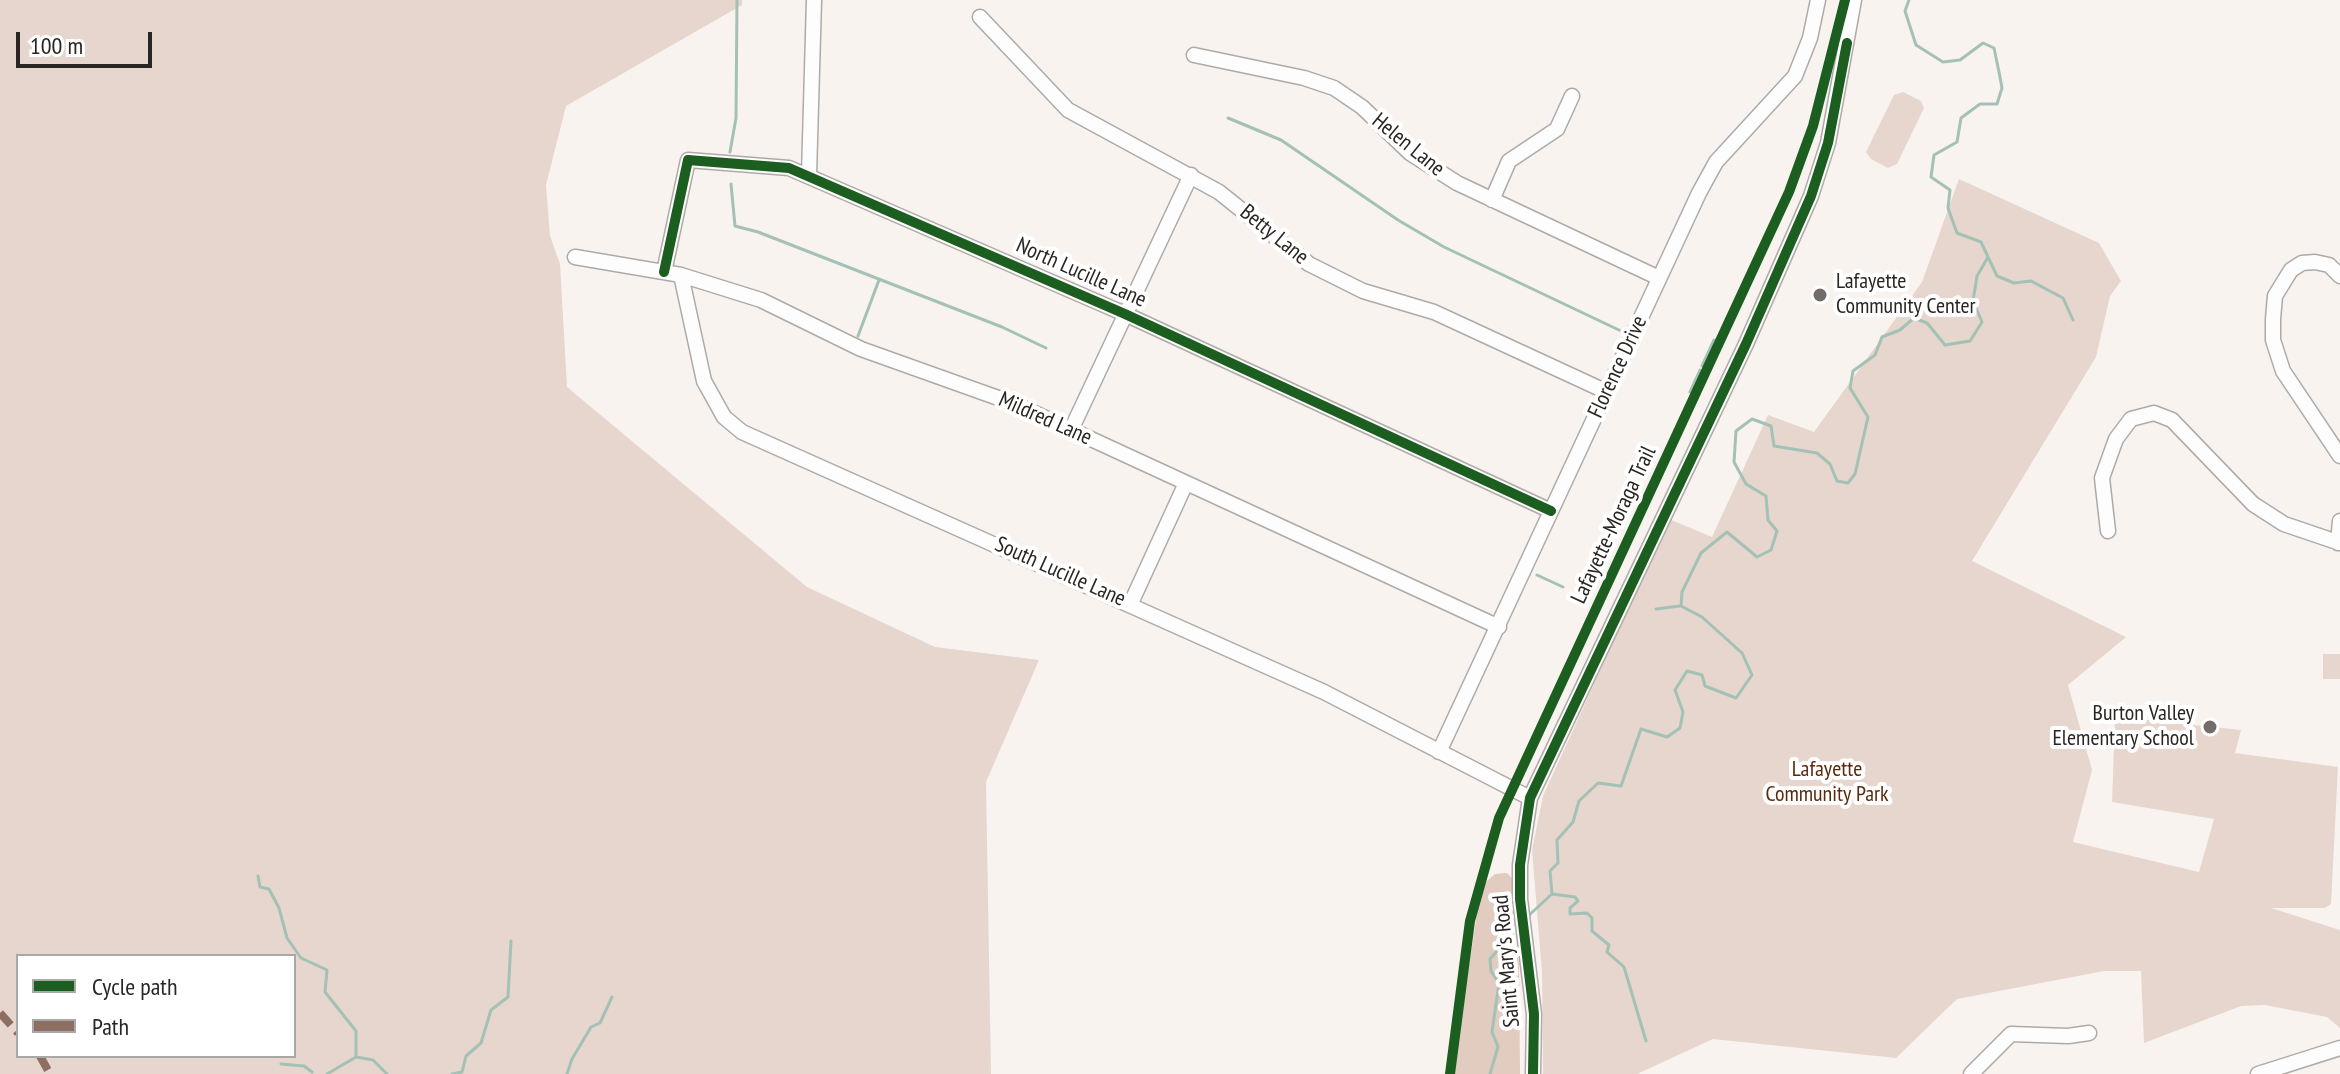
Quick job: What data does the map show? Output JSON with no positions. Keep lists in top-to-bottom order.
{
  "streets": {
    "street": [
      "Helen Lane",
      "Betty Lane",
      "North Lucille Lane",
      "Florence Drive",
      "Mildred Lane",
      "South Lucille Lane",
      "Saint Mary's Road"
    ],
    "cycle path": ["Lafayette-Moraga Trail"]
  },
  "crossings": [
    ["Helen Lane", "Florence Drive"],
    ["Betty Lane", "Florence Drive"],
    ["North Lucille Lane", "Florence Drive"],
    ["North Lucille Lane", "Mildred Lane"],
    ["Florence Drive", "Mildred Lane"],
    ["Florence Drive", "South Lucille Lane"],
    ["Mildred Lane", "South Lucille Lane"],
    ["South Lucille Lane", "Saint Mary's Road"]
  ],
  "parks": ["Lafayette Community Park"],
  "places": ["Lafayette Community Center", "Burton Valley Elementary School"],
  "legend": ["Cycle path", "Path"],
  "scale_bar": "100 m"
}
